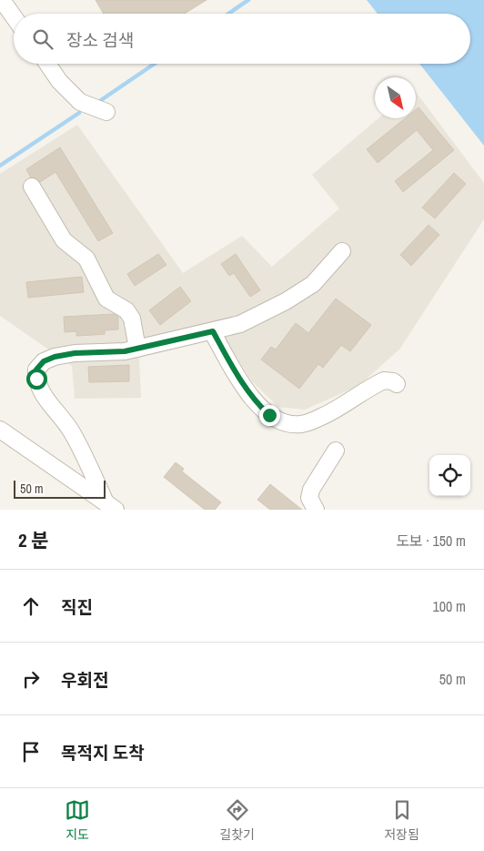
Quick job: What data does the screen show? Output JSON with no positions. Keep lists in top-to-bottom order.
{
  "scale_bar": "50 m",
  "north": "bottom right",
  "page": {
    "search": "장소 검색",
    "scale": "50 m",
    "heading": ["2 분", "도보 · 150 m"],
    "list": [
      ["직진", "100 m"],
      ["우회전", "50 m"],
      "목적지 도착"
    ],
    "nav": ["지도", "길찾기", "저장됨"]
  }
}
